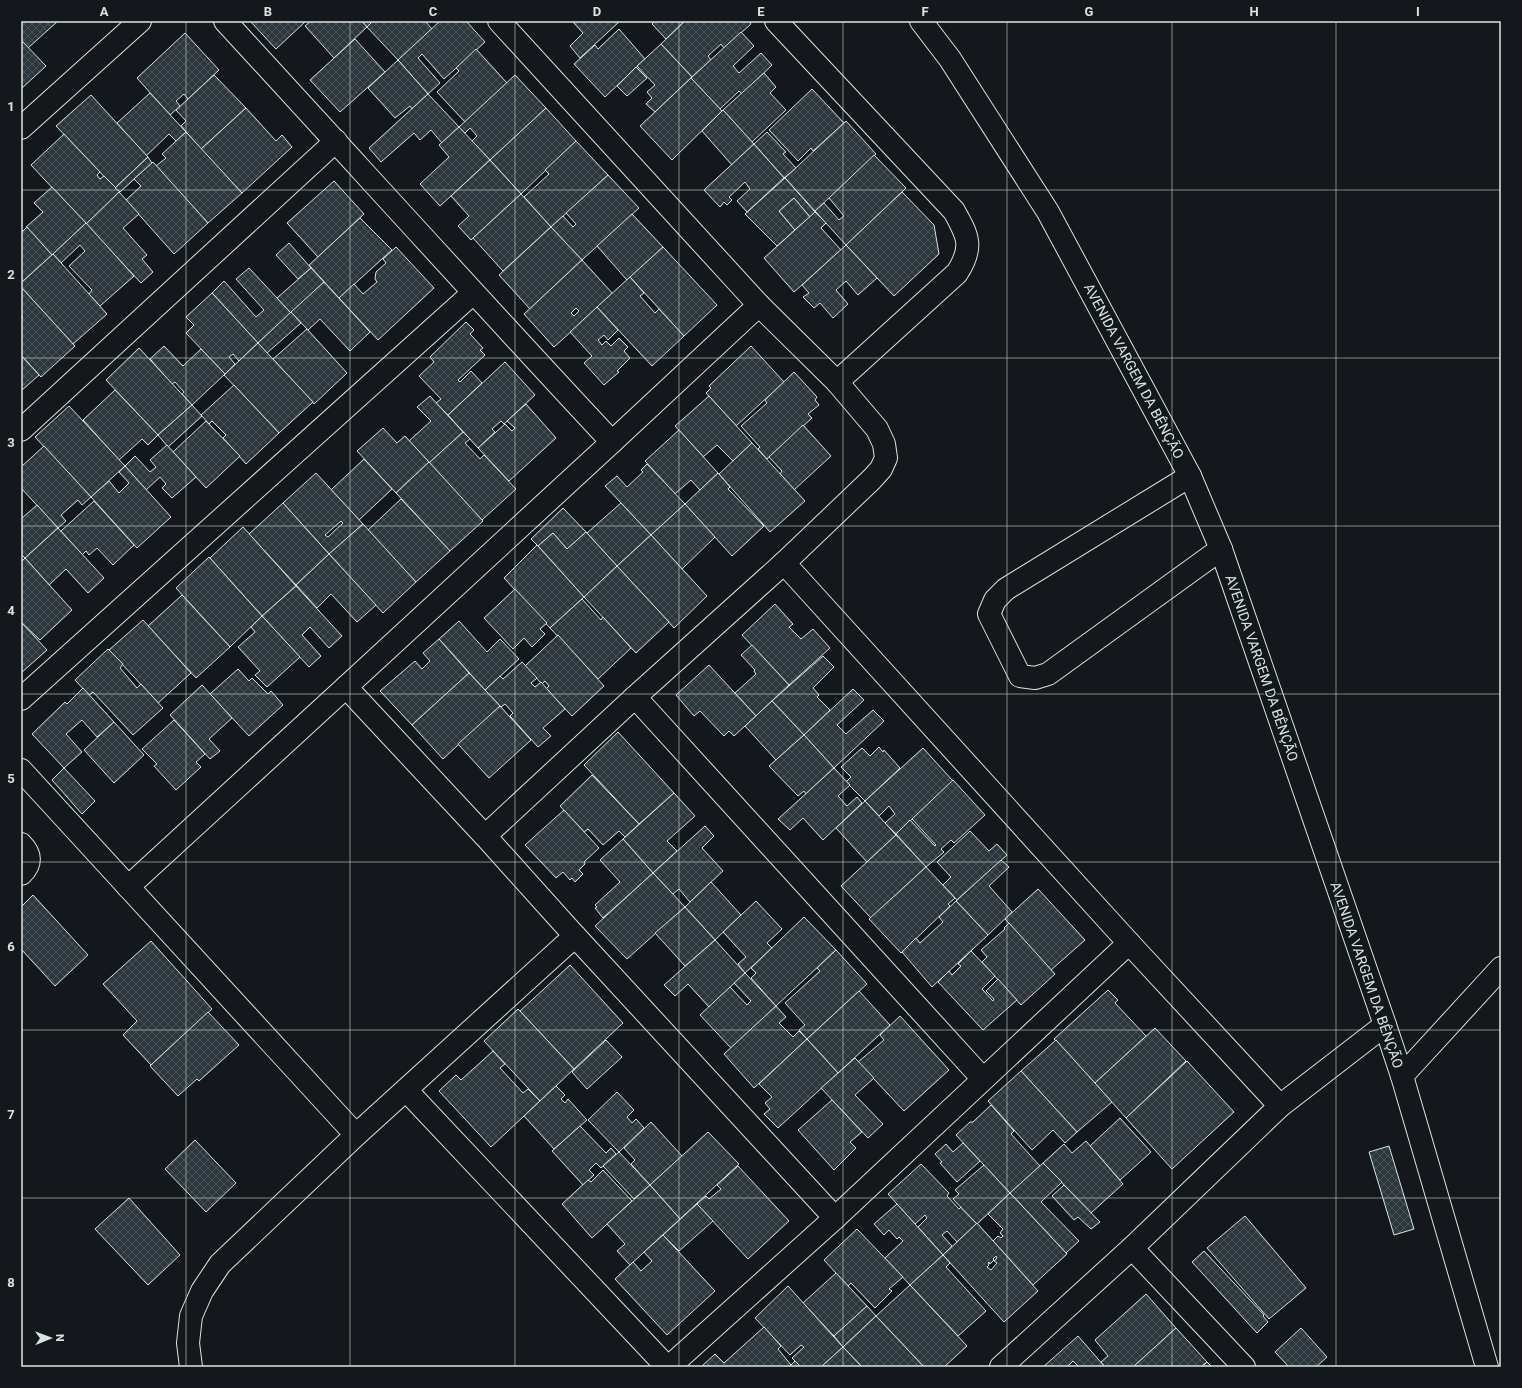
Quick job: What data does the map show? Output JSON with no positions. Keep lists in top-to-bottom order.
{
  "streets": {
    "street": ["AVENIDA VARGEM DA BÊNÇÃO"]
  },
  "north": "right",
  "grid": {
    "columns": [
      "A",
      "B",
      "C",
      "D",
      "E",
      "F",
      "G",
      "H",
      "I"
    ],
    "rows": [
      "1",
      "2",
      "3",
      "4",
      "5",
      "6",
      "7",
      "8"
    ]
  }
}
